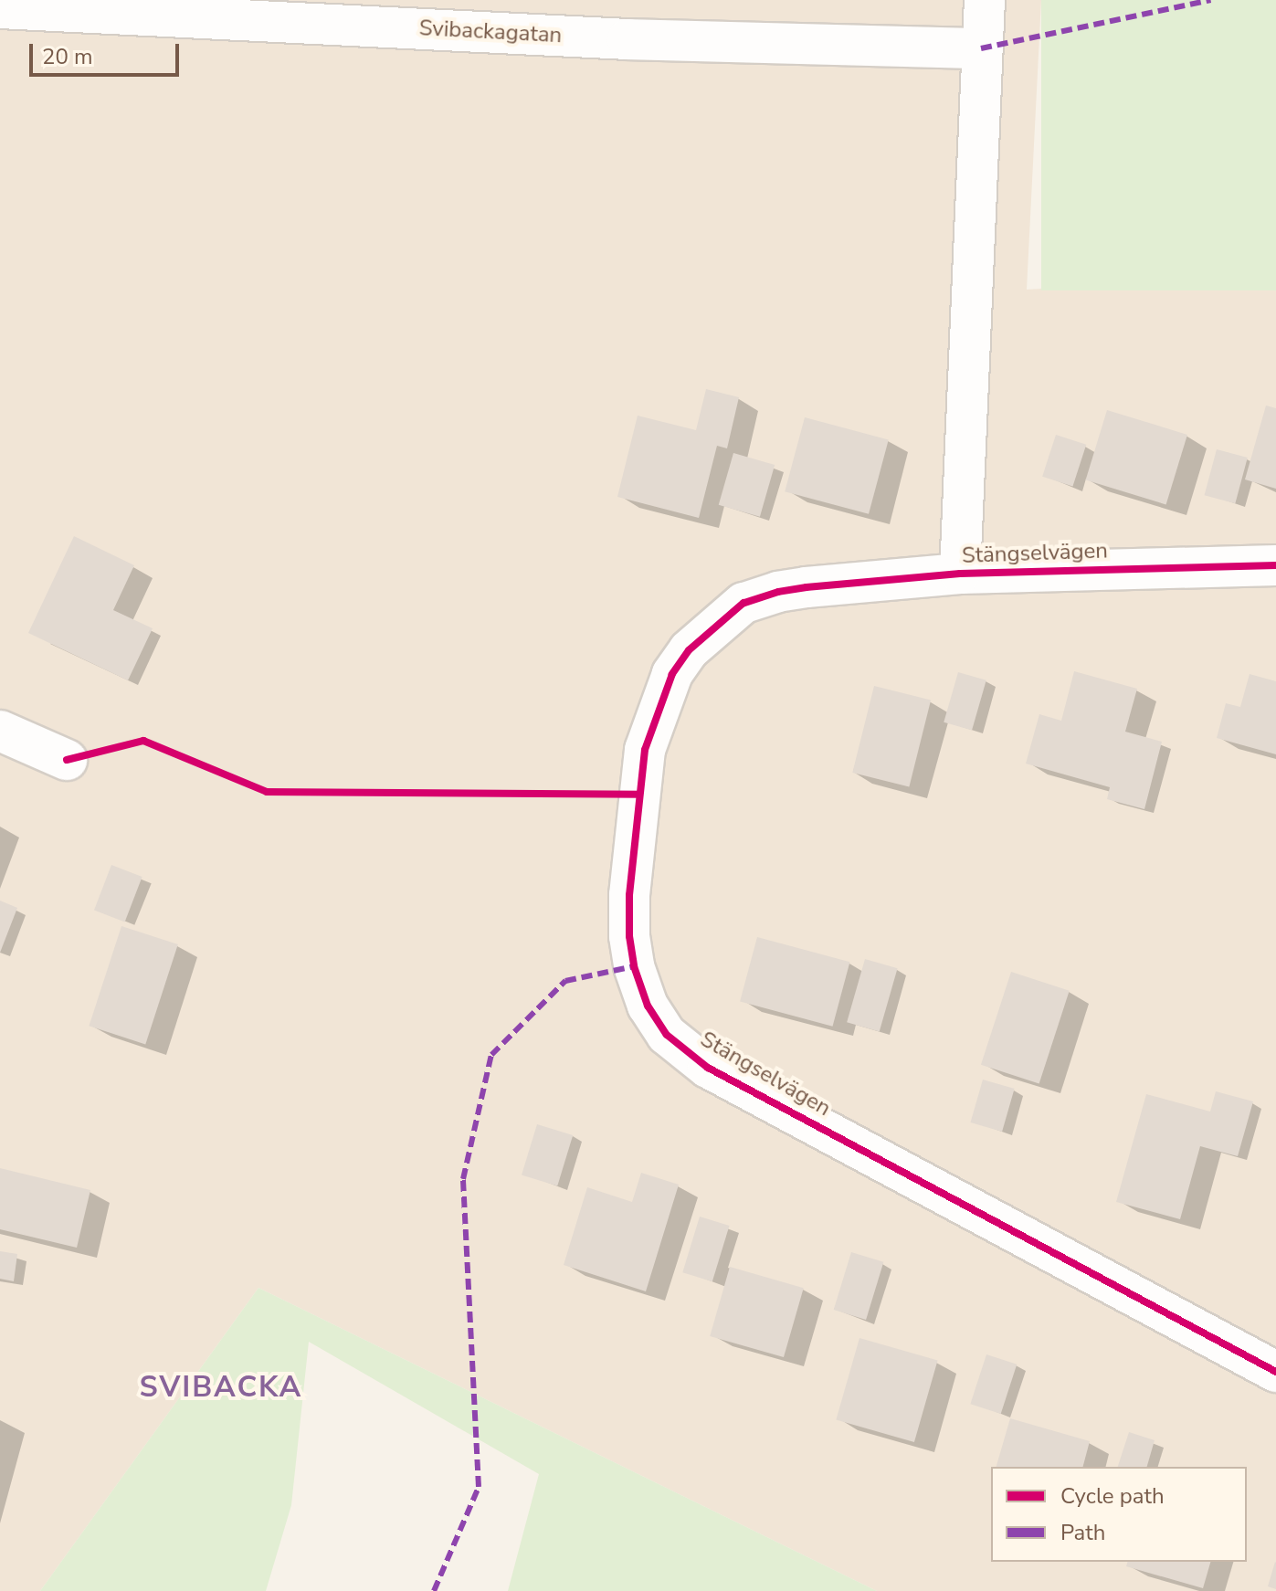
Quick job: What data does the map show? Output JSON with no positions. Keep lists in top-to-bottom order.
{
  "streets": {
    "street": ["Svibackagatan", "Stängselvägen"]
  },
  "crossings": [
    ["Svibackagatan", "Stängselvägen"]
  ],
  "districts": ["SVIBACKA"],
  "legend": ["Cycle path", "Path"],
  "scale_bar": "20 m"
}
